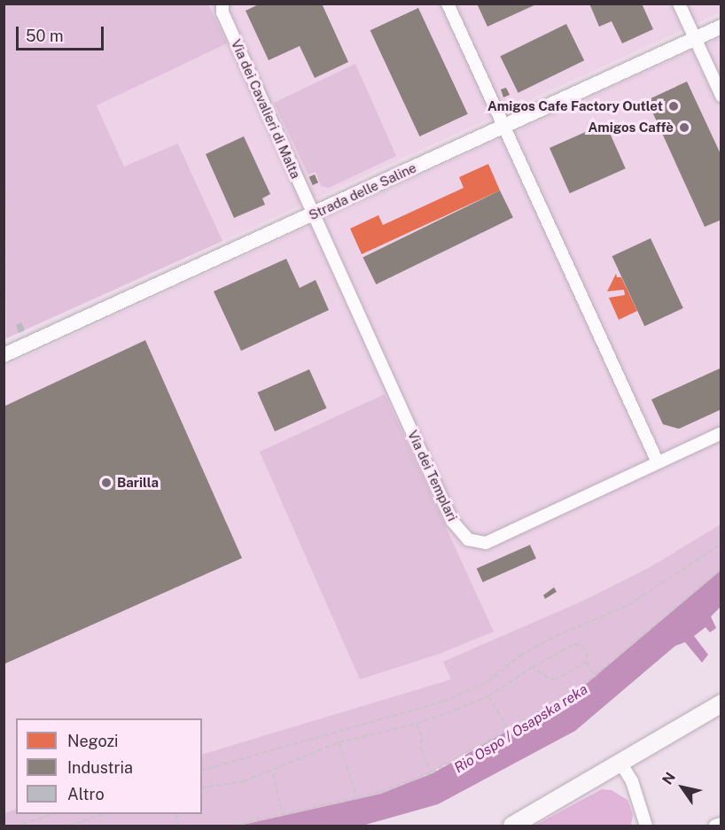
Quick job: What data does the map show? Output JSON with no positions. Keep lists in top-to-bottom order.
{
  "streets": {
    "street": ["Via dei Cavalieri di Malta", "Strada delle Saline", "Via dei Templari"]
  },
  "crossings": [
    ["Via dei Cavalieri di Malta", "Strada delle Saline"],
    ["Via dei Cavalieri di Malta", "Via dei Templari"],
    ["Strada delle Saline", "Via dei Templari"]
  ],
  "water": ["Rio Ospo / Osapska reka"],
  "places": ["Amigos Cafe Factory Outlet", "Amigos Caffè", "Barilla"],
  "legend": ["Negozi", "Industria", "Altro"],
  "scale_bar": "50 m",
  "north": "top left"
}
